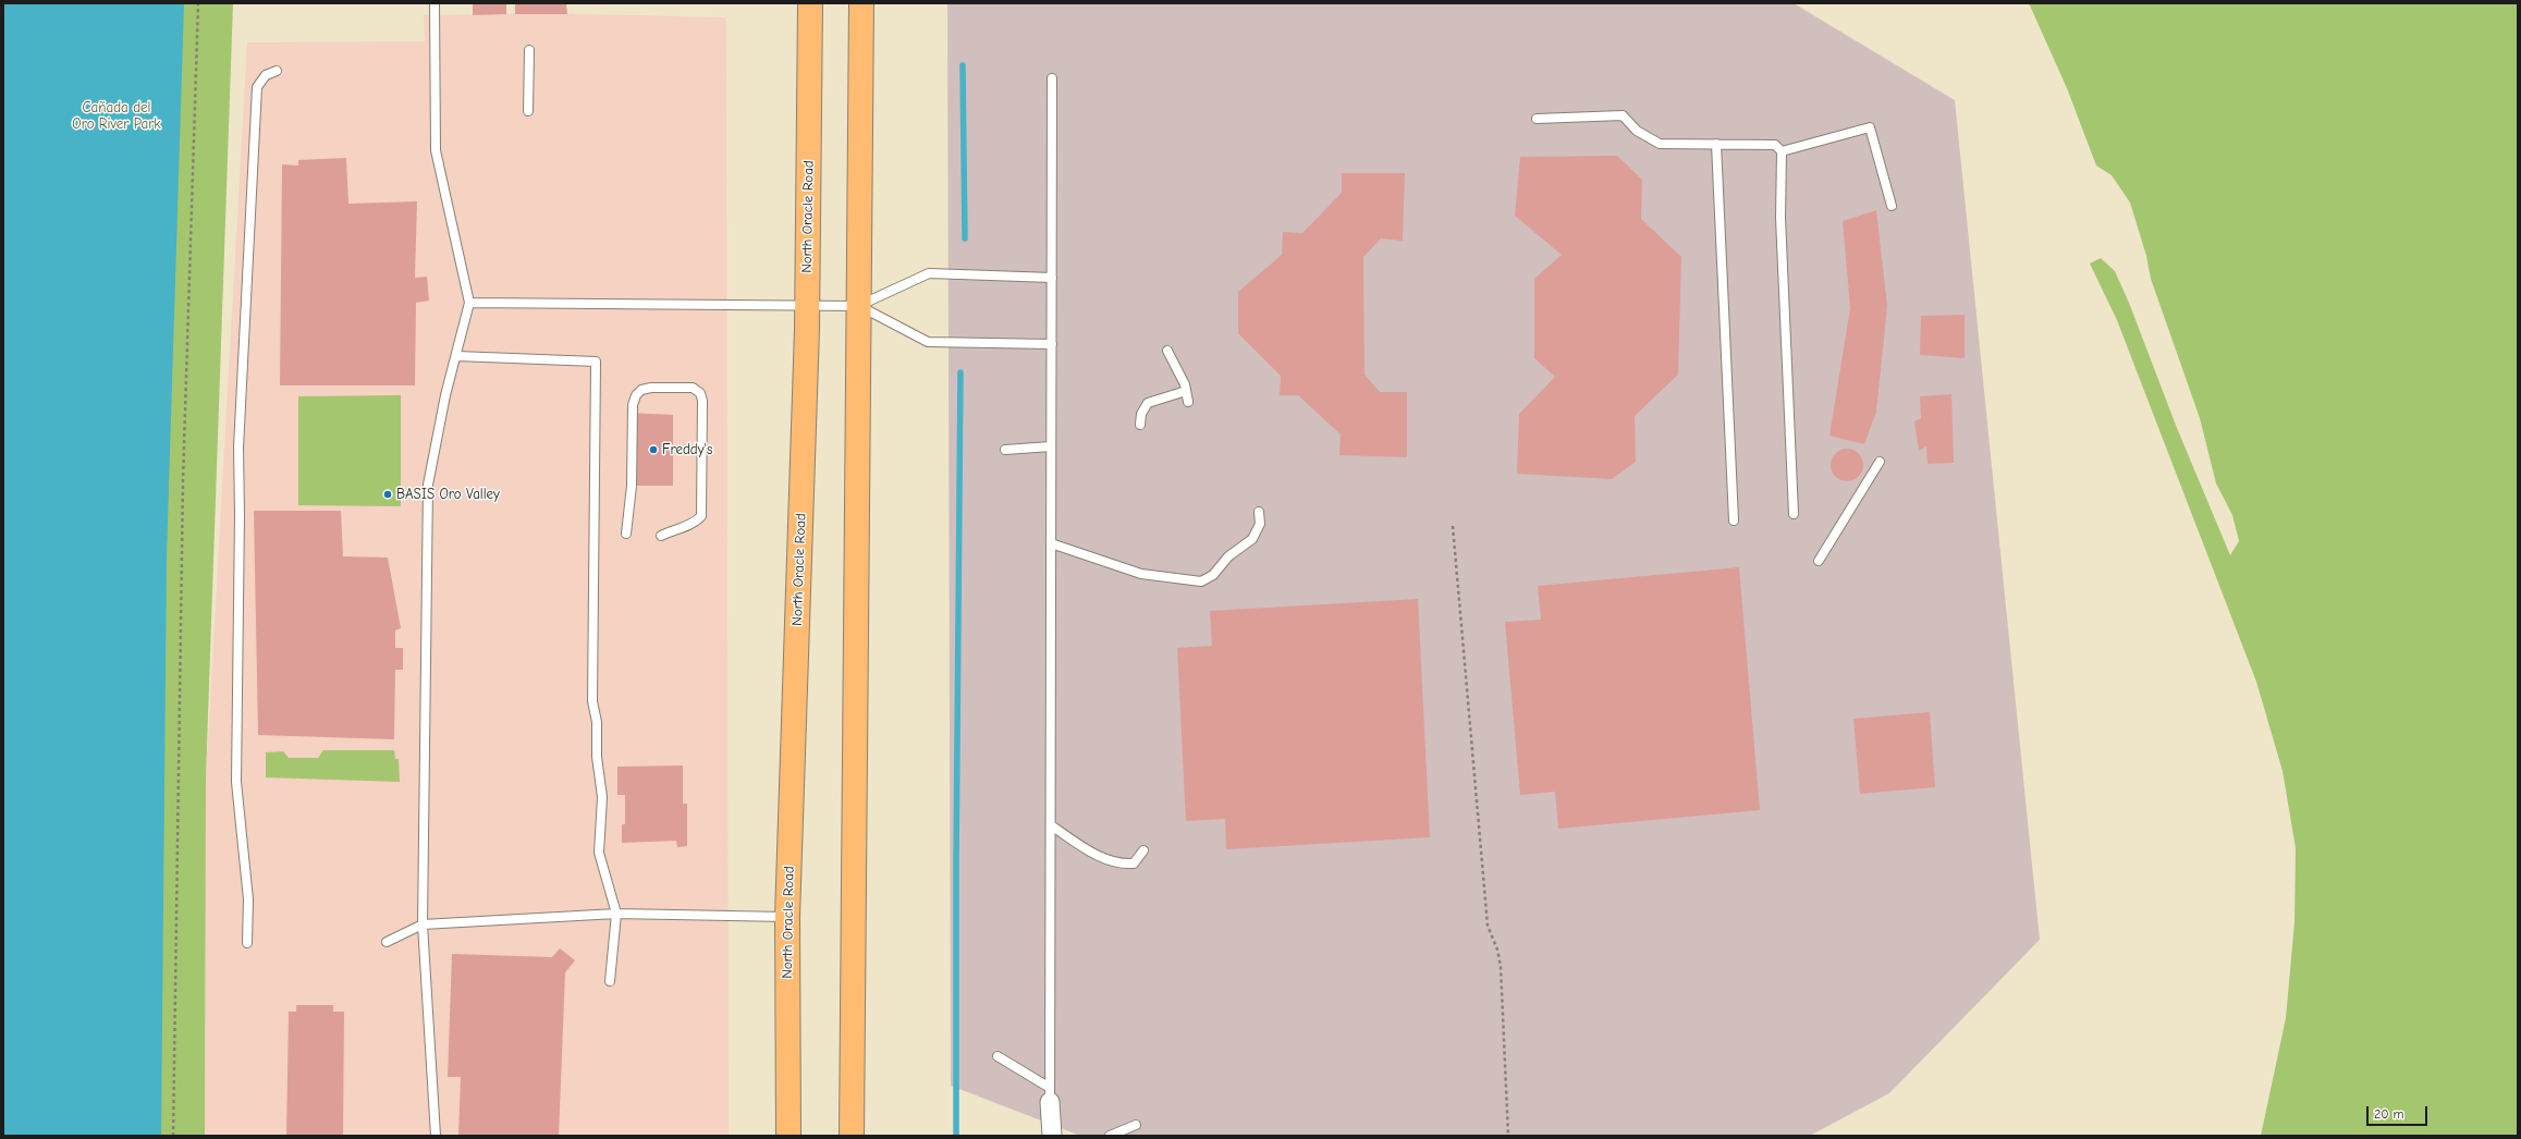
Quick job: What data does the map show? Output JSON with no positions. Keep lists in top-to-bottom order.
{
  "streets": {
    "highway": ["North Oracle Road"]
  },
  "parks": ["Cañada del Oro River Park"],
  "places": ["Freddy's", "BASIS Oro Valley"],
  "scale_bar": "20 m"
}
